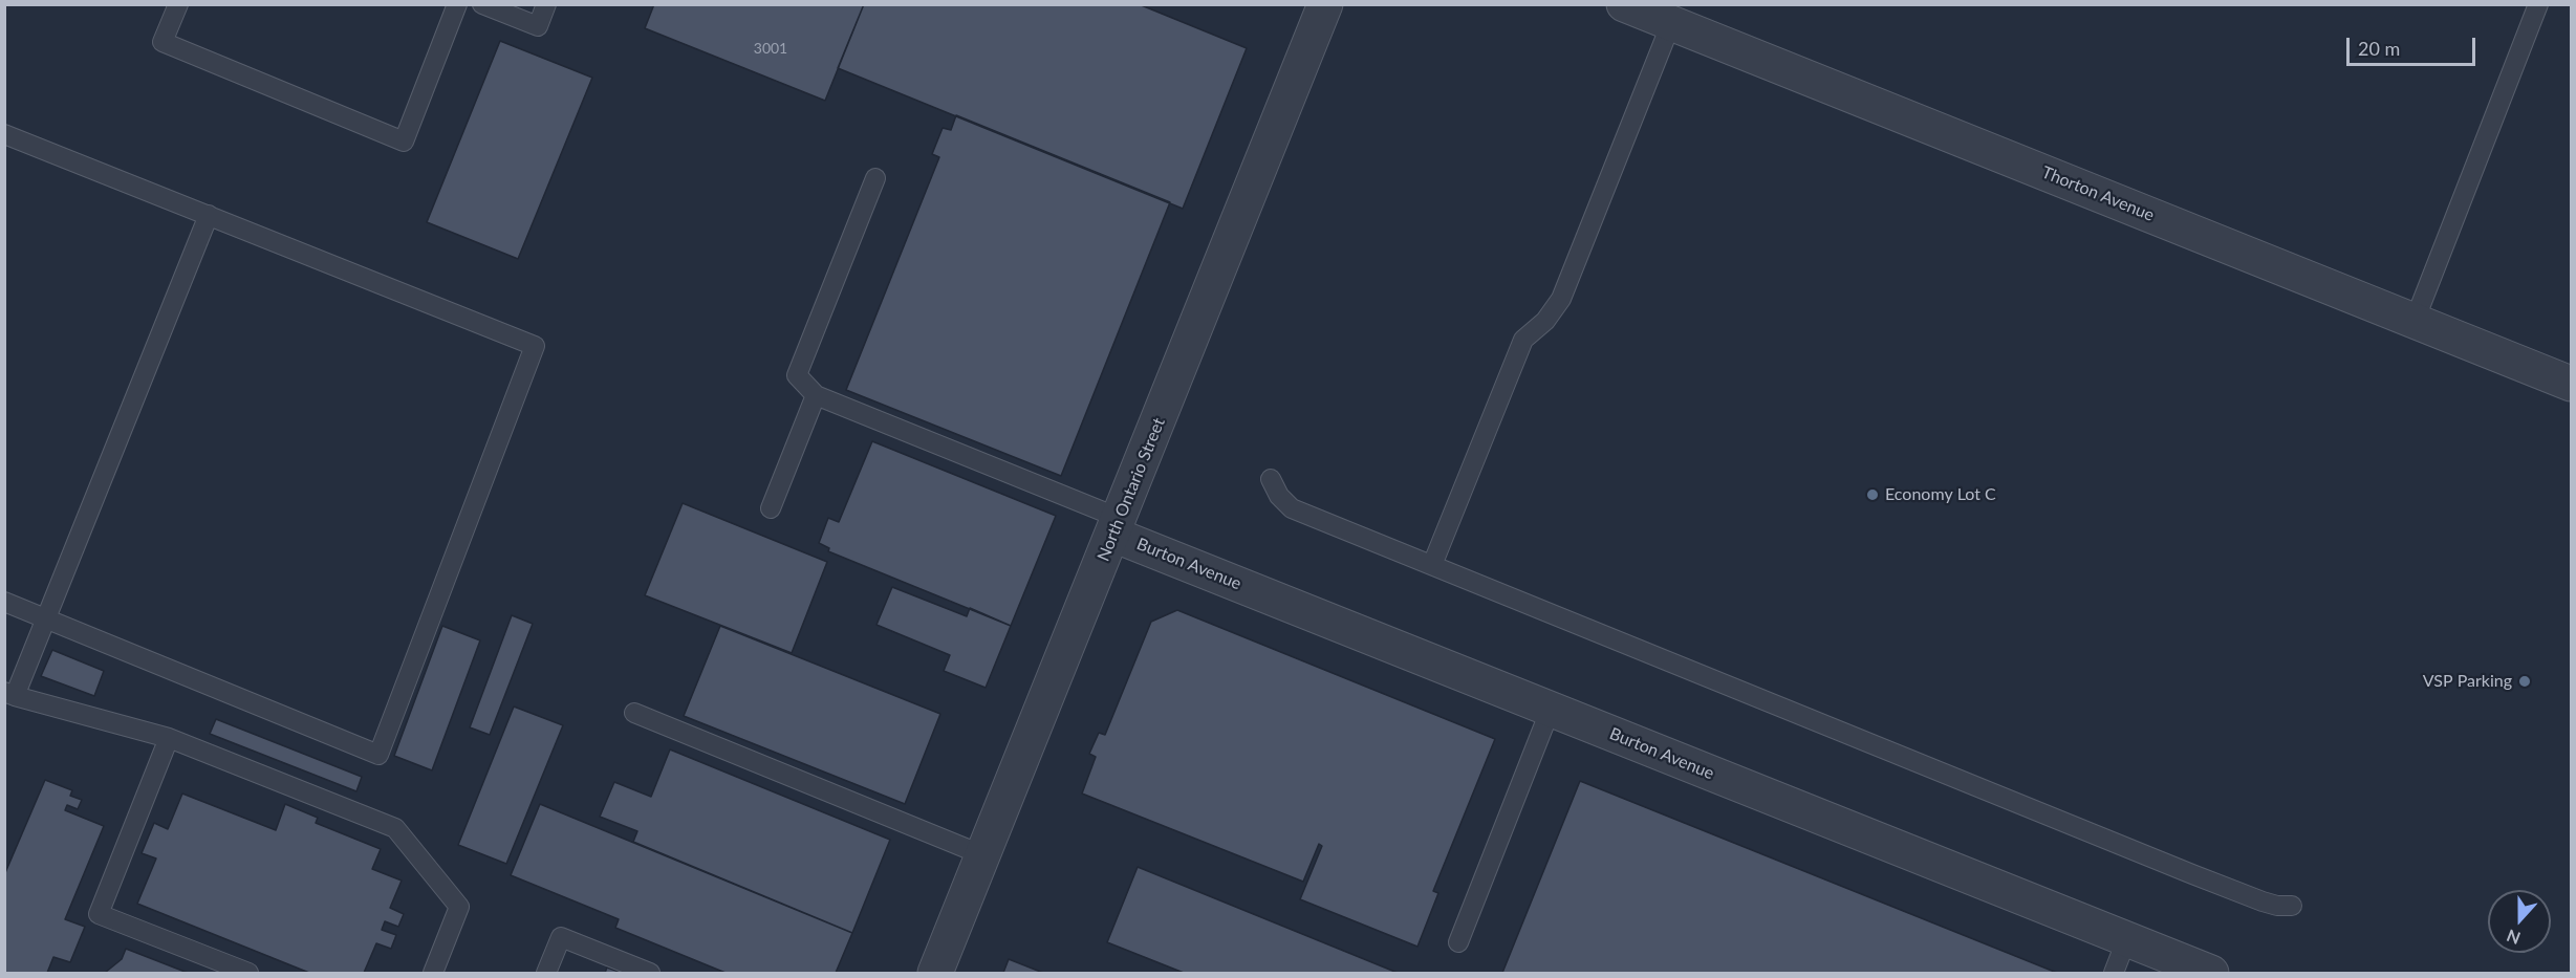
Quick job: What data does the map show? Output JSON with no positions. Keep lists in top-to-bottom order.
{
  "streets": {
    "street": ["Thorton Avenue", "North Ontario Street", "Burton Avenue"]
  },
  "crossings": [
    ["North Ontario Street", "Burton Avenue"]
  ],
  "places": ["Economy Lot C", "VSP Parking"],
  "house_numbers": ["3001"],
  "scale_bar": "20 m",
  "north": "bottom"
}
